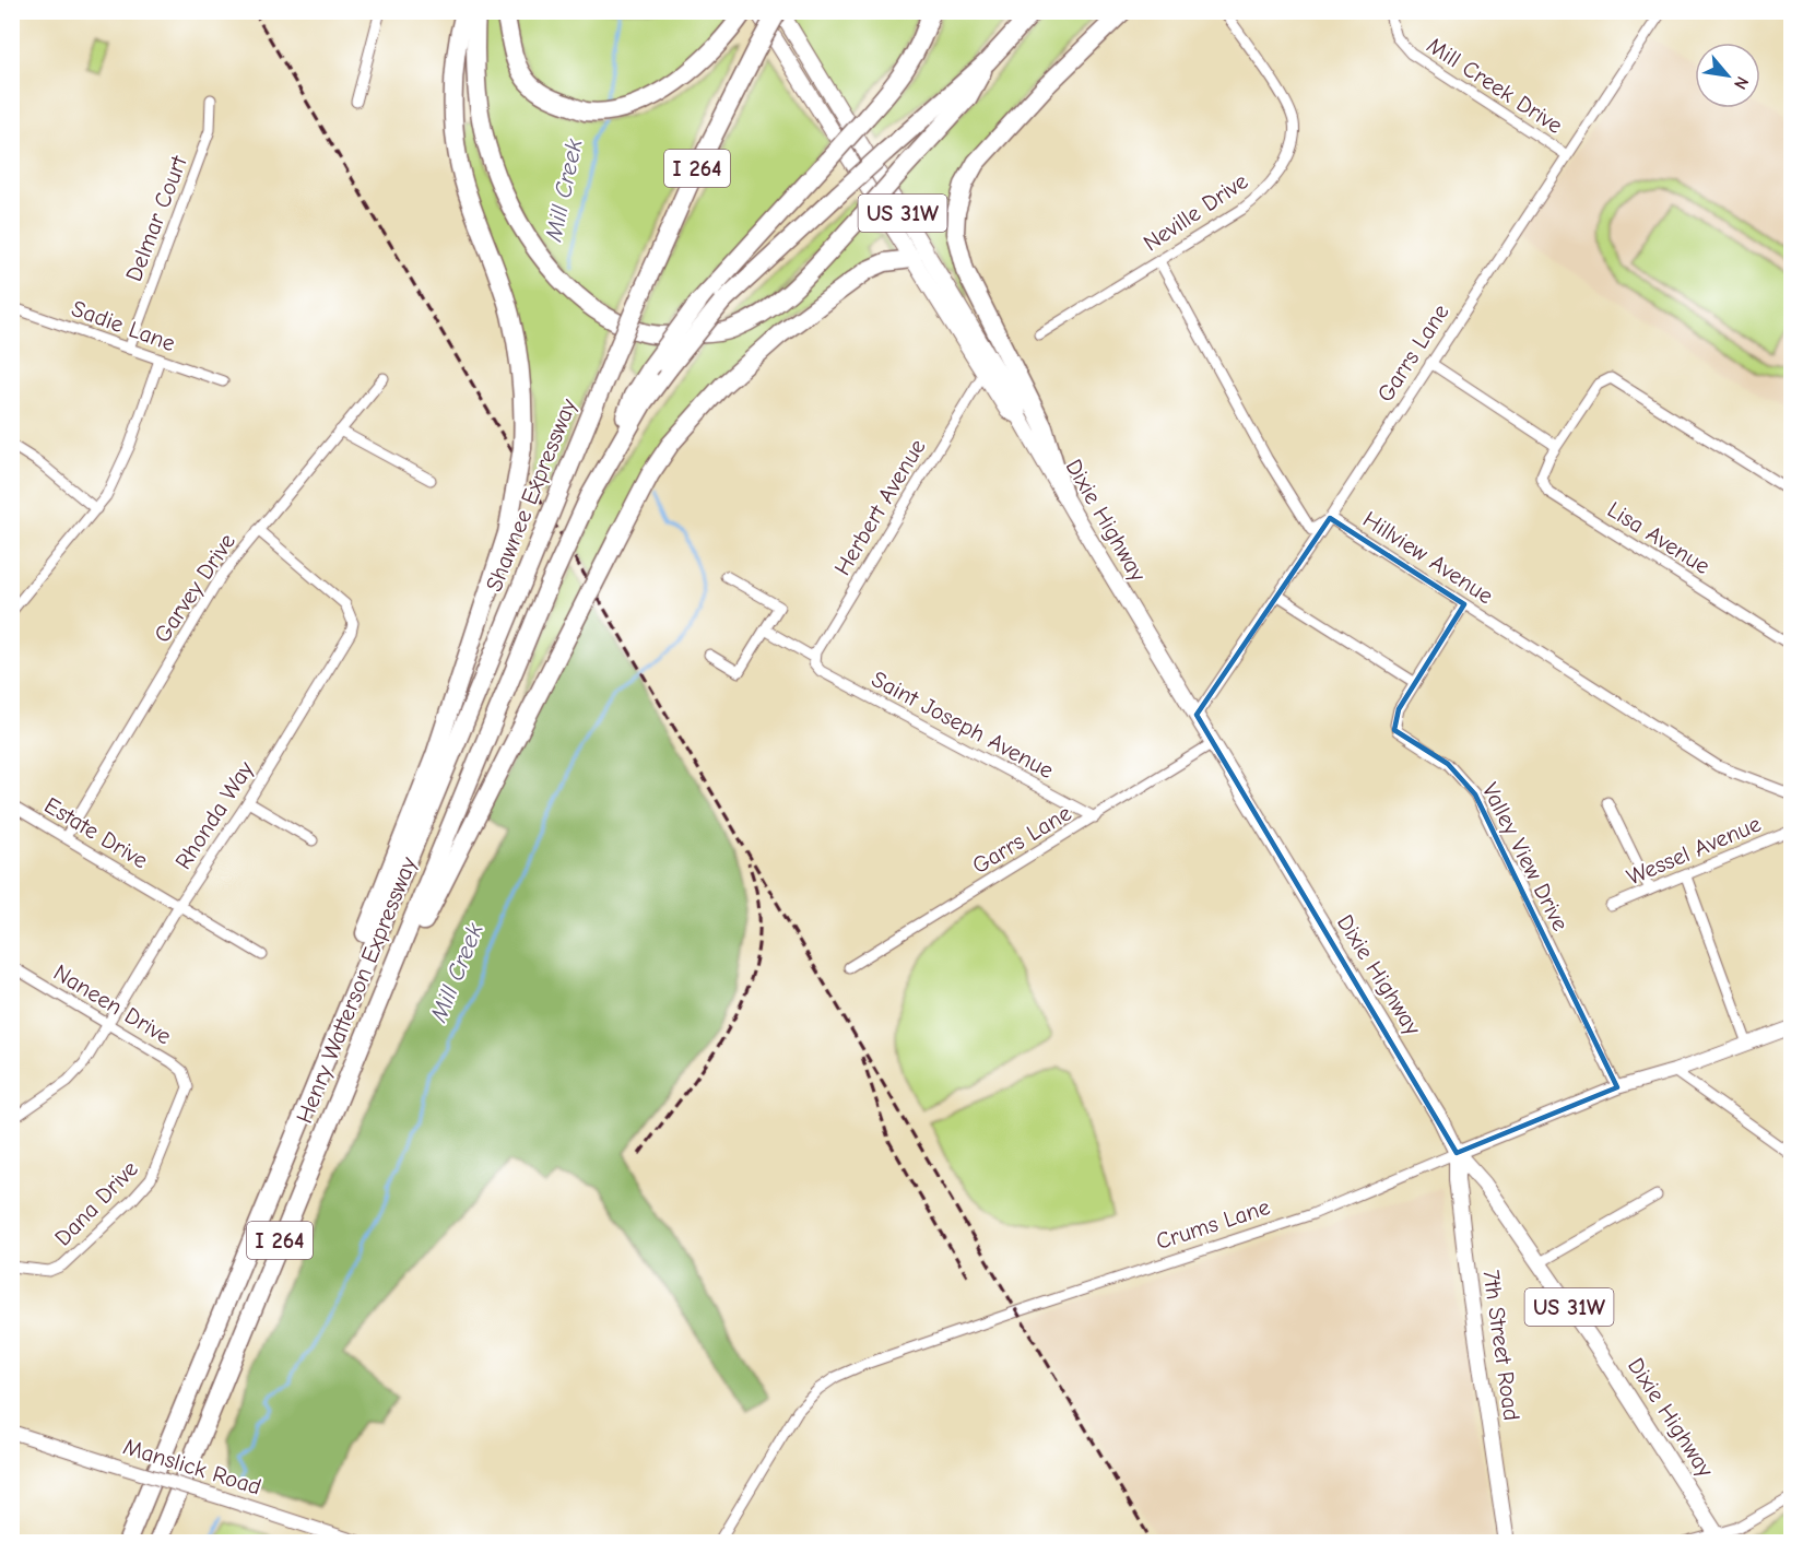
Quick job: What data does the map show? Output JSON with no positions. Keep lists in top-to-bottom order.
{
  "streets": {
    "highway": ["I 264", "Shawnee Expressway", "Henry Watterson Expressway"],
    "main road": [
      "US 31W",
      "Dixie Highway",
      "Crums Lane",
      "7th Street Road",
      "Manslick Road"
    ],
    "street": [
      "Mill Creek Drive",
      "Neville Drive",
      "Delmar Court",
      "Sadie Lane",
      "Garrs Lane",
      "Herbert Avenue",
      "Lisa Avenue",
      "Hillview Avenue",
      "Garvey Drive",
      "Saint Joseph Avenue",
      "Rhonda Way",
      "Estate Drive",
      "Wessel Avenue",
      "Valley View Drive",
      "Naneen Drive",
      "Dana Drive"
    ]
  },
  "crossings": [
    ["Mill Creek Drive", "Garrs Lane"],
    ["I 264", "Henry Watterson Expressway"],
    ["Neville Drive", "Hillview Avenue"],
    ["Delmar Court", "Sadie Lane"],
    ["Garrs Lane", "Dixie Highway"],
    ["Garrs Lane", "Hillview Avenue"],
    ["Garrs Lane", "Saint Joseph Avenue"],
    ["Shawnee Expressway", "Dixie Highway"],
    ["Shawnee Expressway", "Henry Watterson Expressway"],
    ["Herbert Avenue", "Dixie Highway"],
    ["Herbert Avenue", "Saint Joseph Avenue"],
    ["Dixie Highway", "Crums Lane"],
    ["Dixie Highway", "7th Street Road"],
    ["Hillview Avenue", "Valley View Drive"],
    ["Garvey Drive", "Rhonda Way"],
    ["Garvey Drive", "Estate Drive"],
    ["Rhonda Way", "Estate Drive"],
    ["Rhonda Way", "Naneen Drive"],
    ["Valley View Drive", "Crums Lane"],
    ["Naneen Drive", "Dana Drive"],
    ["Crums Lane", "7th Street Road"]
  ],
  "water": ["Mill Creek"],
  "north": "bottom right"
}
